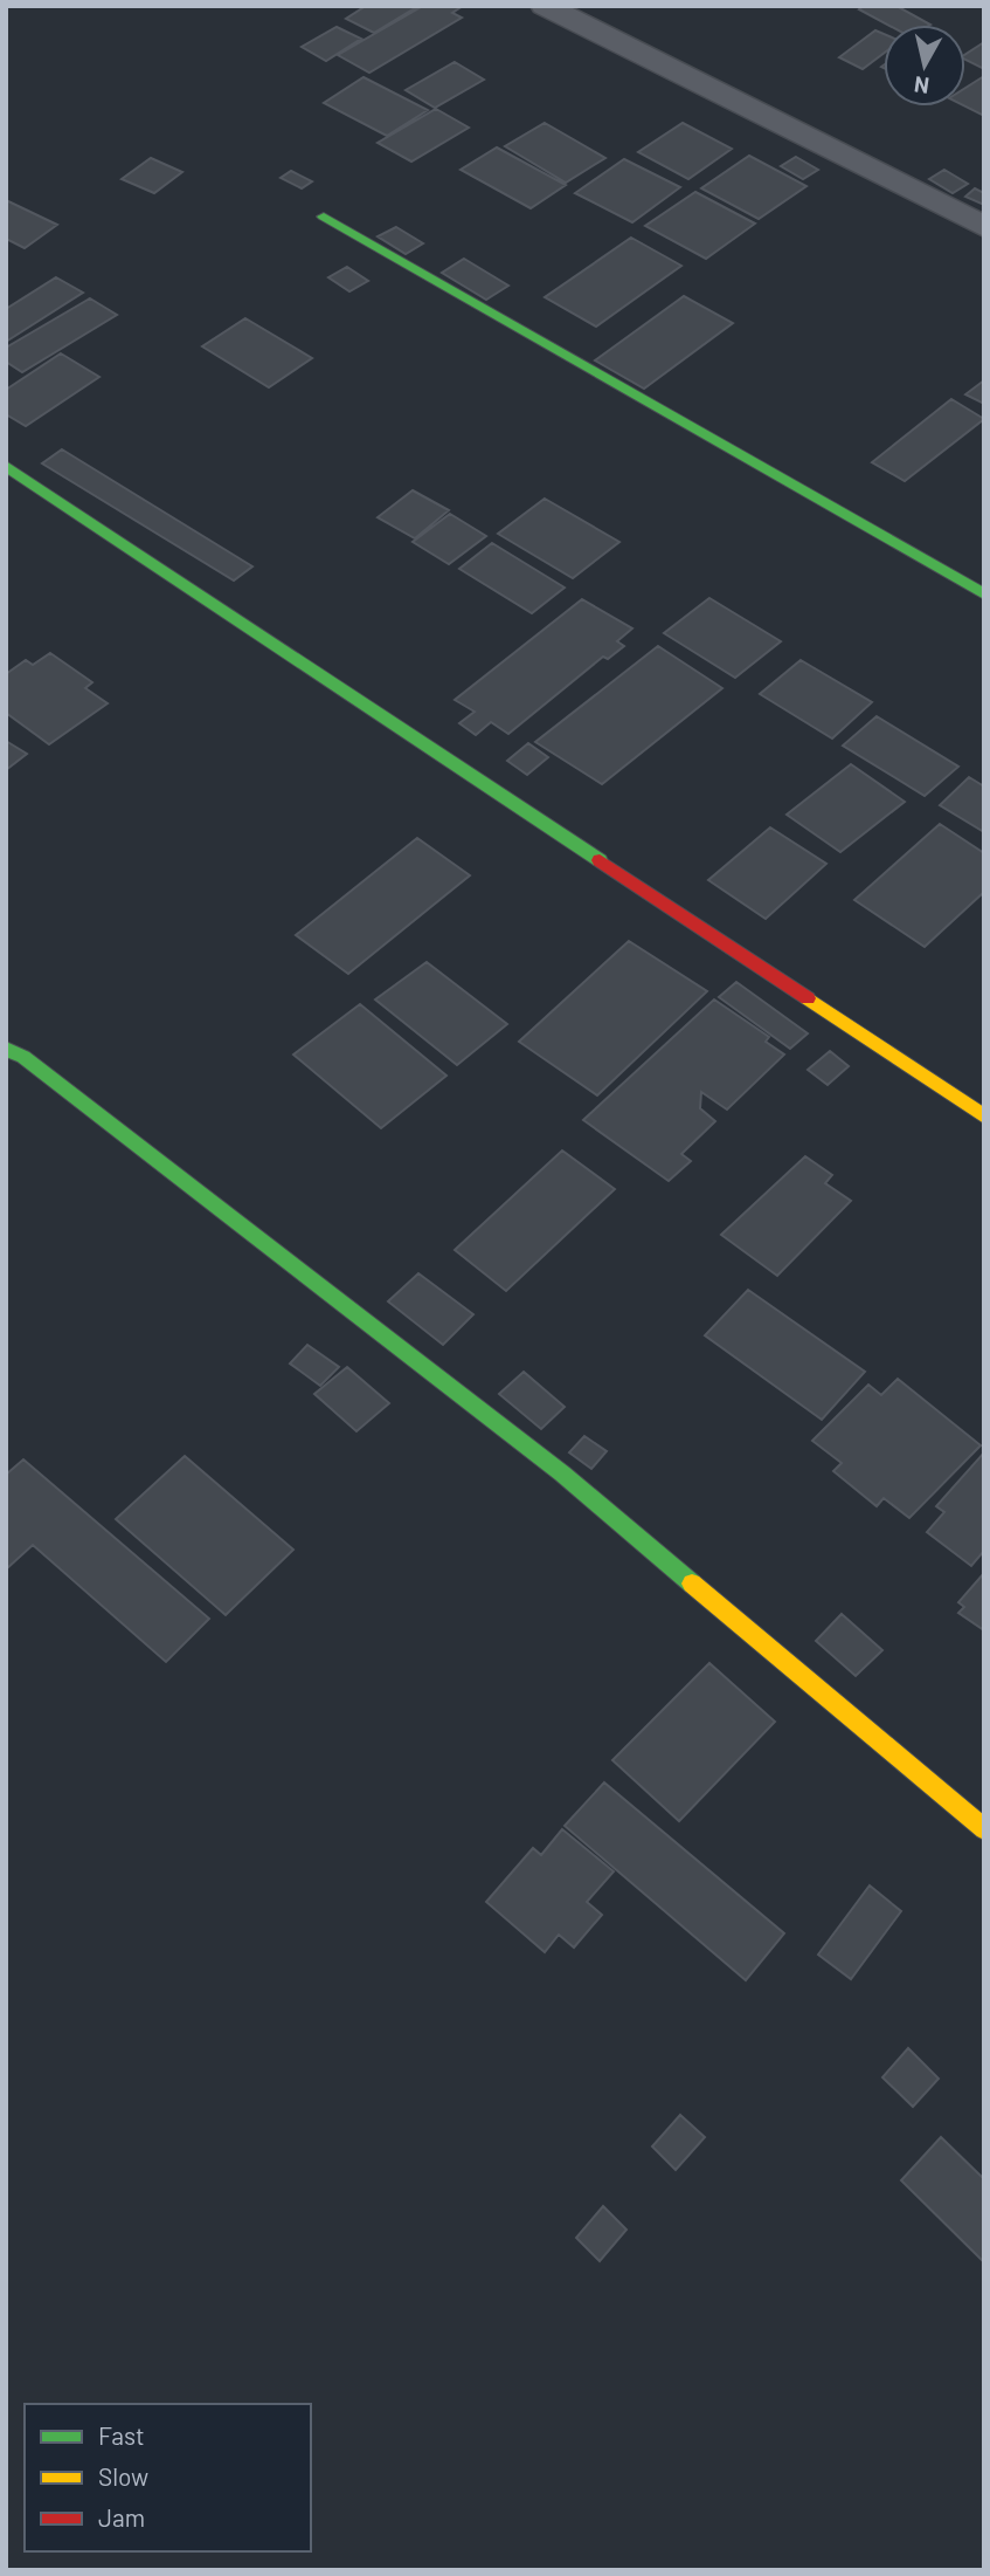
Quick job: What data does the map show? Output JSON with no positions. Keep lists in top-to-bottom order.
{
  "legend": ["Fast", "Slow", "Jam"],
  "north": "bottom"
}
